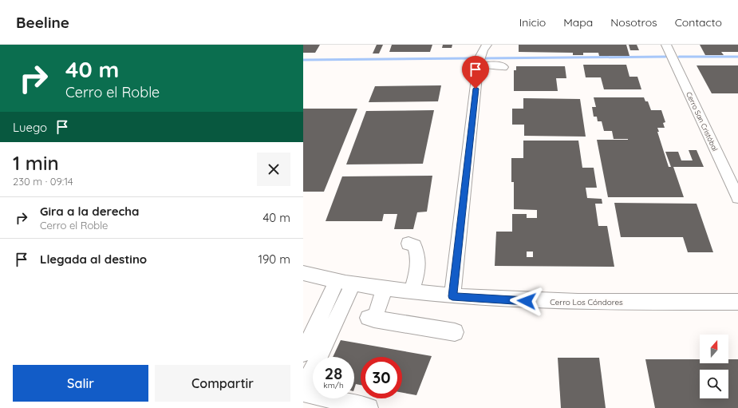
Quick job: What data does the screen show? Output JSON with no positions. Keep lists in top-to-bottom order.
{
  "streets": {
    "street": ["Cerro San Cristóbal", "Cerro Los Cóndores"]
  },
  "north": "top",
  "page": {
    "header": "Beeline",
    "nav": [
      "Inicio",
      "Mapa",
      "Nosotros",
      "Contacto"
    ],
    "turn": ["40 m", "Cerro el Roble"],
    "then": "Luego",
    "heading": ["1 min", "230 m · 09:14"],
    "list": [
      {
        "name": "Gira a la derecha",
        "note": "Cerro el Roble",
        "value": "40 m"
      },
      {
        "name": "Llegada al destino",
        "value": "190 m"
      }
    ],
    "speed": "28 km/h",
    "limit": "30",
    "buttons": ["Salir", "Compartir"]
  }
}
